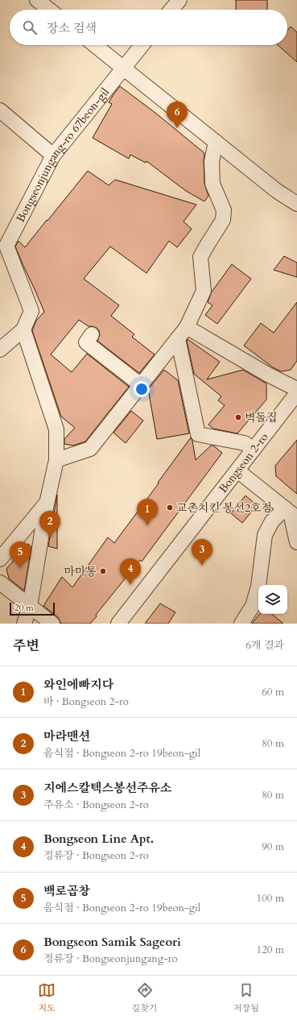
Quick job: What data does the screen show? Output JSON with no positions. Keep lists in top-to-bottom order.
{
  "streets": {
    "street": ["Bongseonjungang-ro 67beon-gil", "Bongseon 2-ro"]
  },
  "places": ["벽돌집", "교촌치킨 봉선2호점", "마마통"],
  "scale_bar": "20 m",
  "page": {
    "search": "장소 검색",
    "pins": [
      "6",
      "1",
      "2",
      "3",
      "5",
      "4"
    ],
    "scale": "20 m",
    "heading": ["주변", "6개 결과"],
    "list": [
      {
        "mark": "1",
        "name": "와인에빠지다",
        "note": "바 · Bongseon 2-ro",
        "value": "60 m"
      },
      {
        "mark": "2",
        "name": "마라맨션",
        "note": "음식점 · Bongseon 2-ro 19beon-gil",
        "value": "80 m"
      },
      {
        "mark": "3",
        "name": "지에스칼텍스봉선주유소",
        "note": "주유소 · Bongseon 2-ro",
        "value": "80 m"
      },
      {
        "mark": "4",
        "name": "Bongseon Line Apt.",
        "note": "정류장 · Bongseon 2-ro",
        "value": "90 m"
      },
      {
        "mark": "5",
        "name": "백로곱창",
        "note": "음식점 · Bongseon 2-ro 19beon-gil",
        "value": "100 m"
      },
      {
        "mark": "6",
        "name": "Bongseon Samik Sageori",
        "note": "정류장 · Bongseonjungang-ro",
        "value": "120 m"
      }
    ],
    "nav": ["지도", "길찾기", "저장됨"]
  }
}
